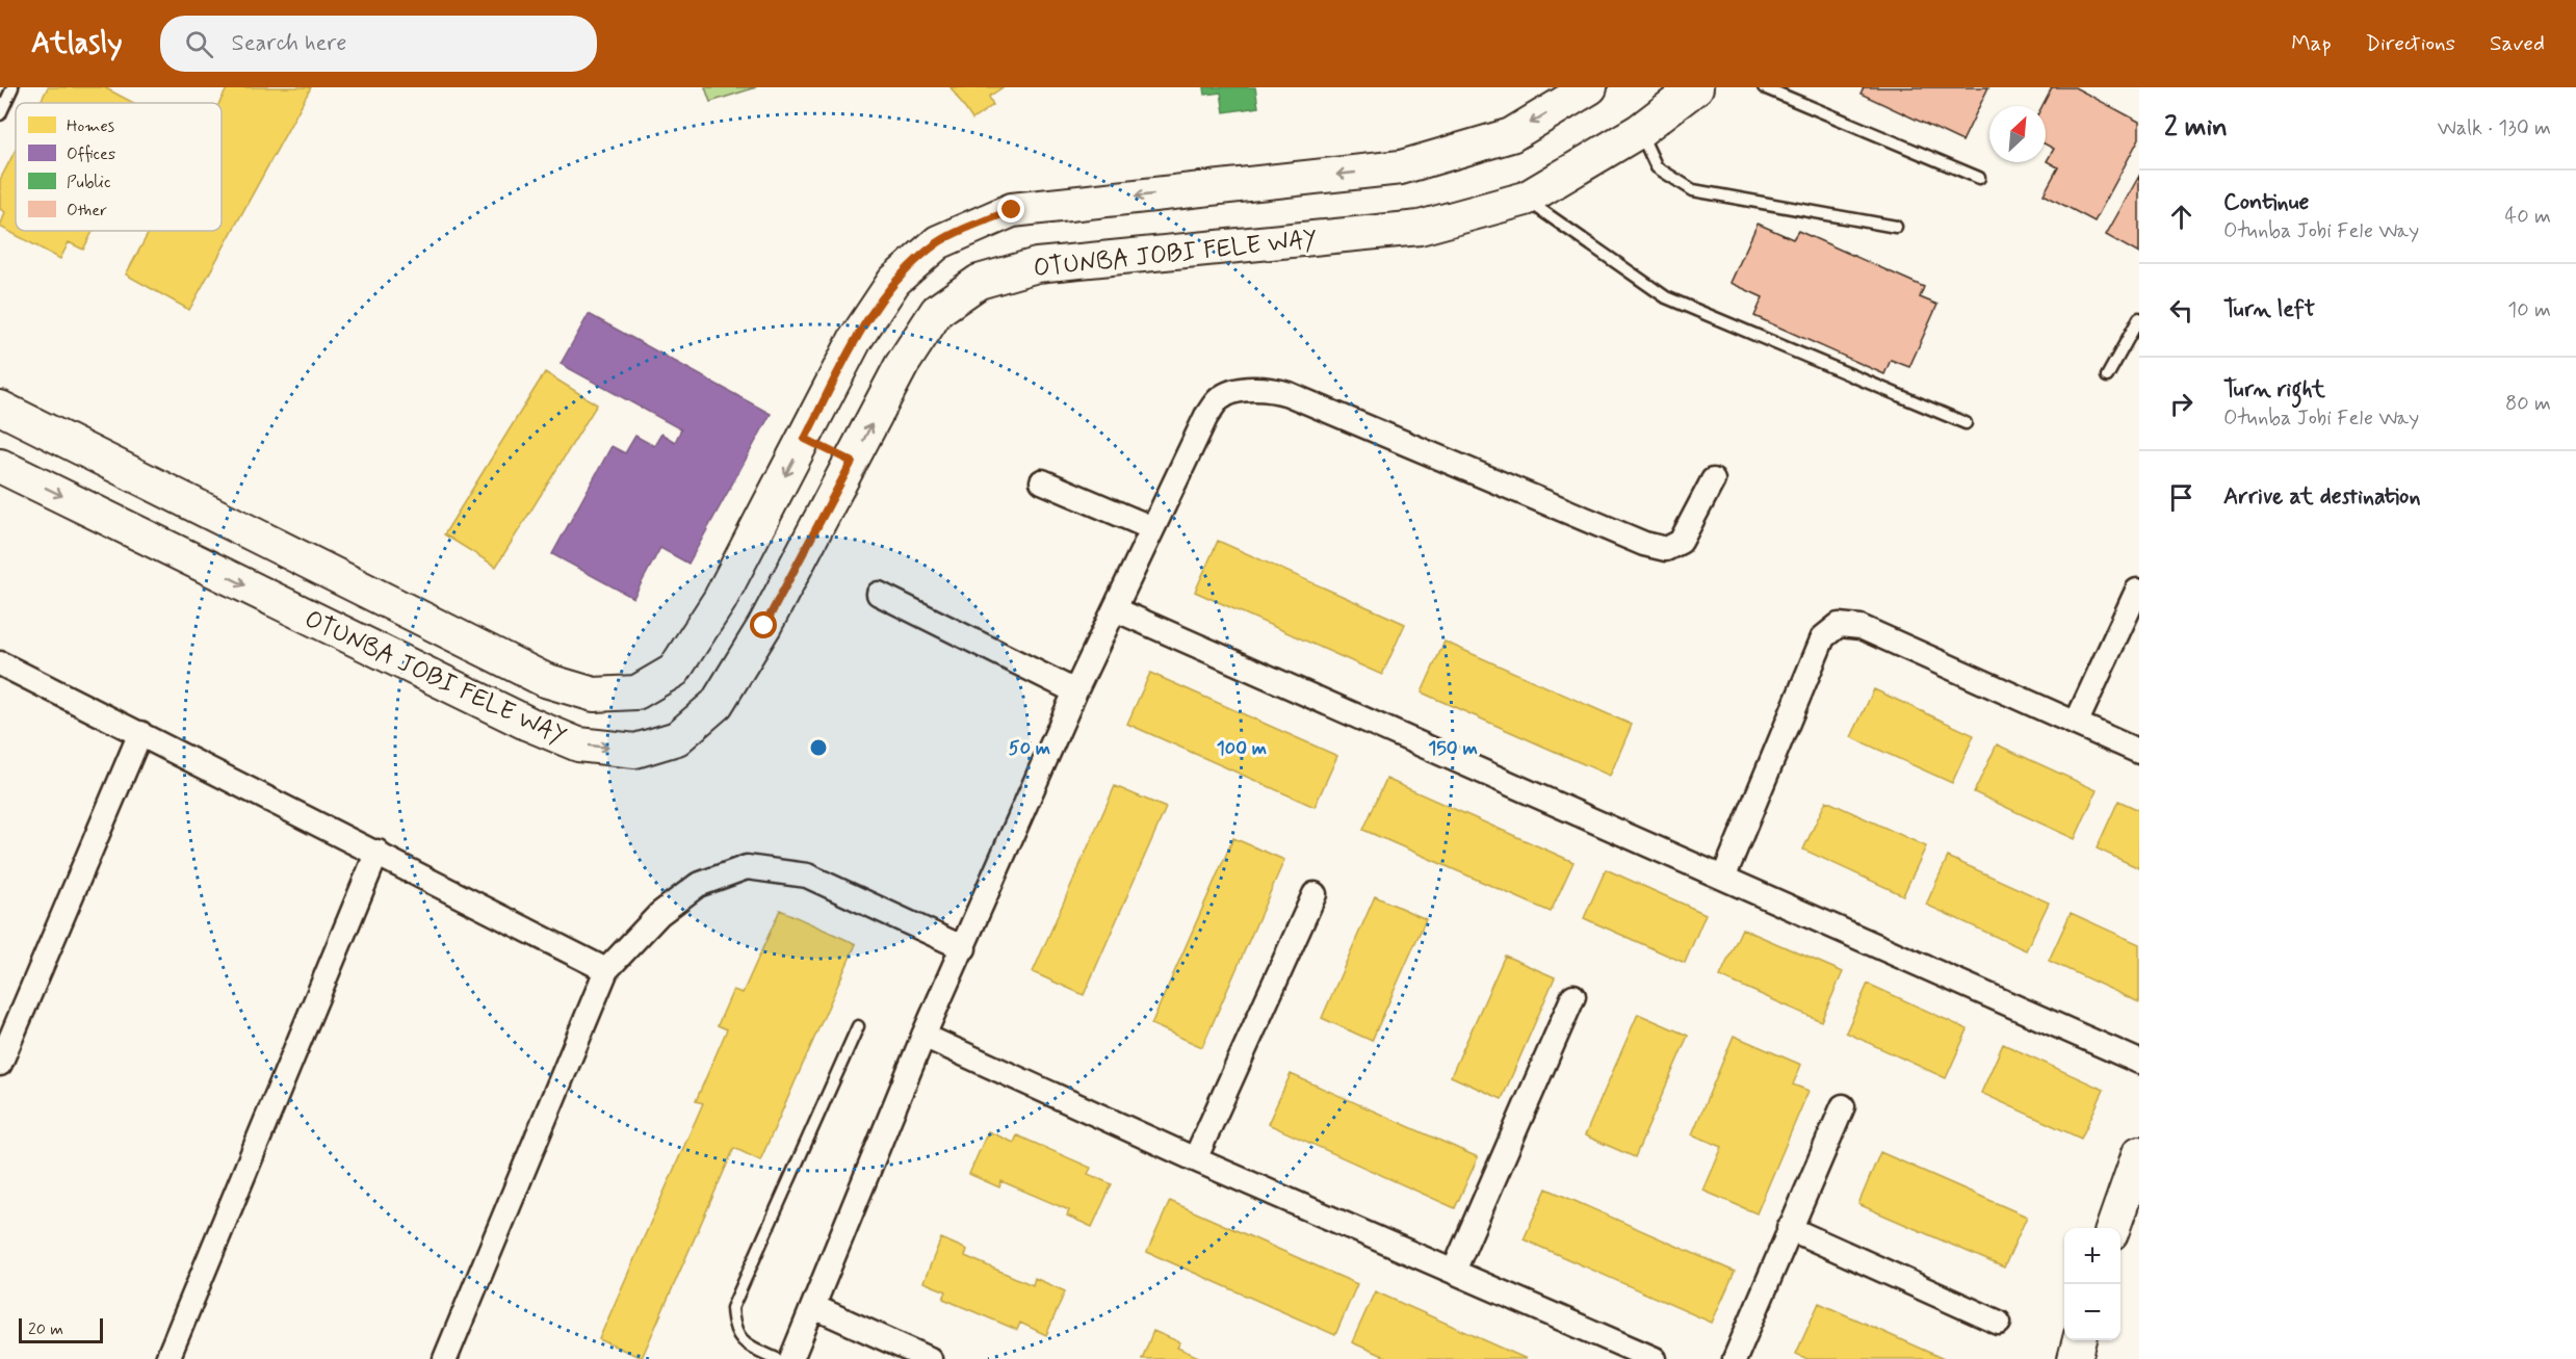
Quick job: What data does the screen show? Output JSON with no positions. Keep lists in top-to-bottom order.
{
  "streets": {
    "street": ["OTUNBA JOBI FELE WAY"]
  },
  "legend": [
    "Homes",
    "Offices",
    "Public",
    "Other"
  ],
  "scale_bar": "20 m",
  "north": "top right",
  "page": {
    "header": "Atlasly",
    "search": "Search here",
    "nav": ["Map", "Directions", "Saved"],
    "heading": ["2 min", "Walk · 130 m"],
    "list": [
      ["Continue", "Otunba Jobi Fele Way", "40 m"],
      ["Turn left", "10 m"],
      ["Turn right", "Otunba Jobi Fele Way", "80 m"],
      "Arrive at destination"
    ],
    "map_buttons": ["+", "−"],
    "scale": "20 m"
  },
  "rings": ["50 m", "100 m", "150 m"]
}
